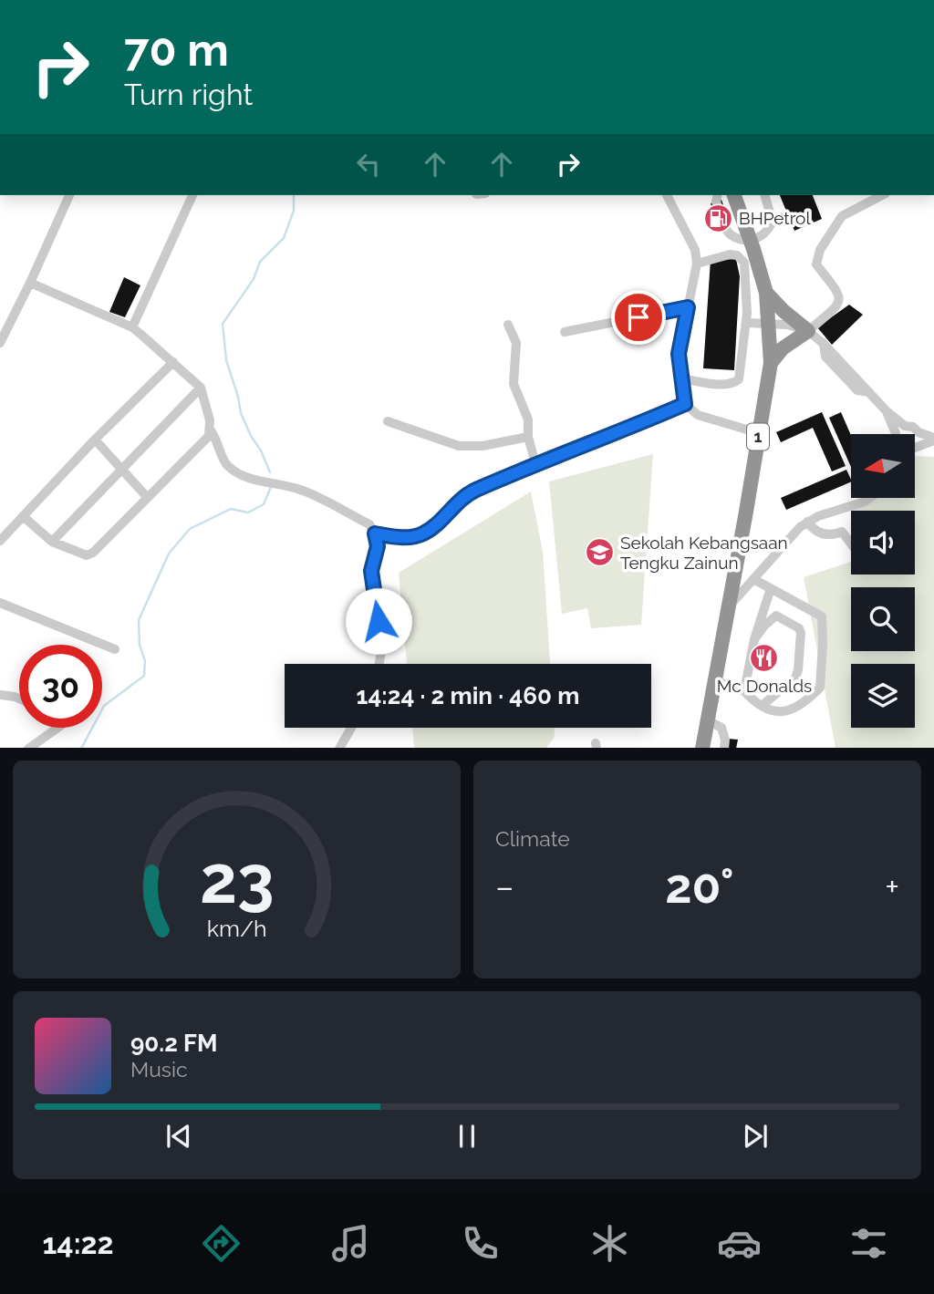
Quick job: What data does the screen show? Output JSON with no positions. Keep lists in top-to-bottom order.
{
  "streets": {
    "highway": ["1"]
  },
  "places": {
    "fuel station": ["BHPetrol"],
    "school or university": ["Sekolah Kebangsaan Tengku Zainun"],
    "restaurant": ["Mc Donalds"]
  },
  "north": "left",
  "page": {
    "turn": ["70 m", "Turn right"],
    "limit": "30",
    "trip": "14:24 · 2 min · 460 m",
    "tile": "Climate",
    "heat": ["−", "20°", "+"],
    "song": ["90.2 FM", "Music"],
    "tabs": "14:22",
    "gauge": ["23", "km/h"]
  }
}
